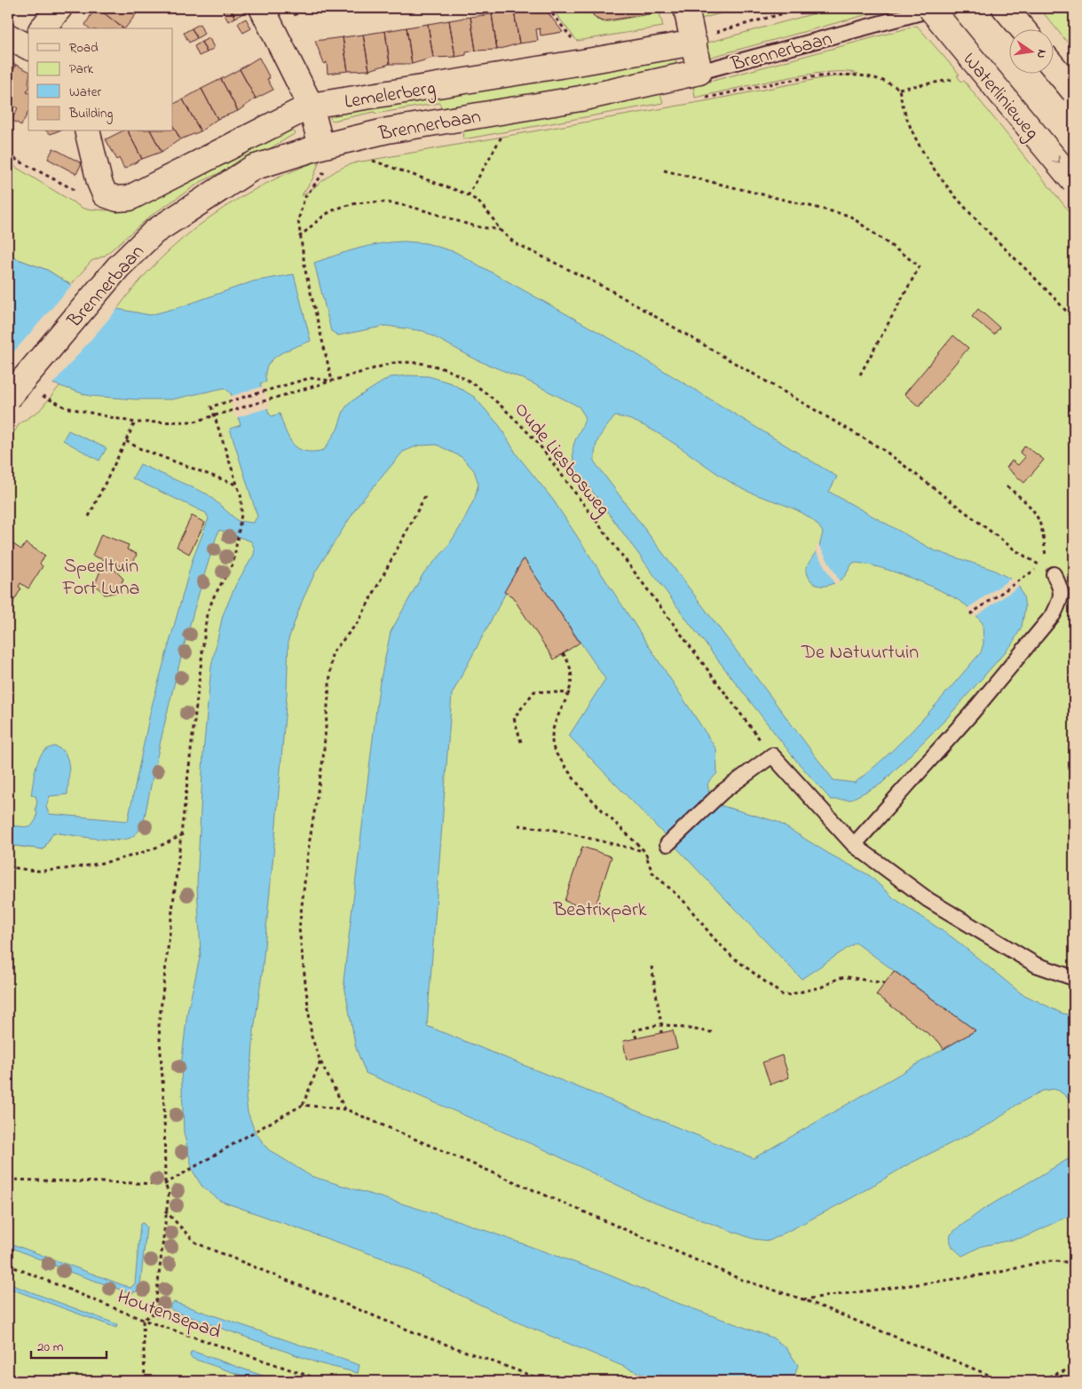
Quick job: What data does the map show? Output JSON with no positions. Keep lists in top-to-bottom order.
{
  "streets": {
    "street": ["Brennerbaan", "Lemelerberg", "Waterlinieweg"],
    "path": ["Oude Liesbosweg", "Houtensepad"]
  },
  "one_way": ["Waterlinieweg"],
  "parks": ["Speeltuin Fort Luna", "De Natuurtuin", "Beatrixpark"],
  "legend": [
    "Road",
    "Park",
    "Water",
    "Building"
  ],
  "scale_bar": "20 m",
  "north": "right"
}
